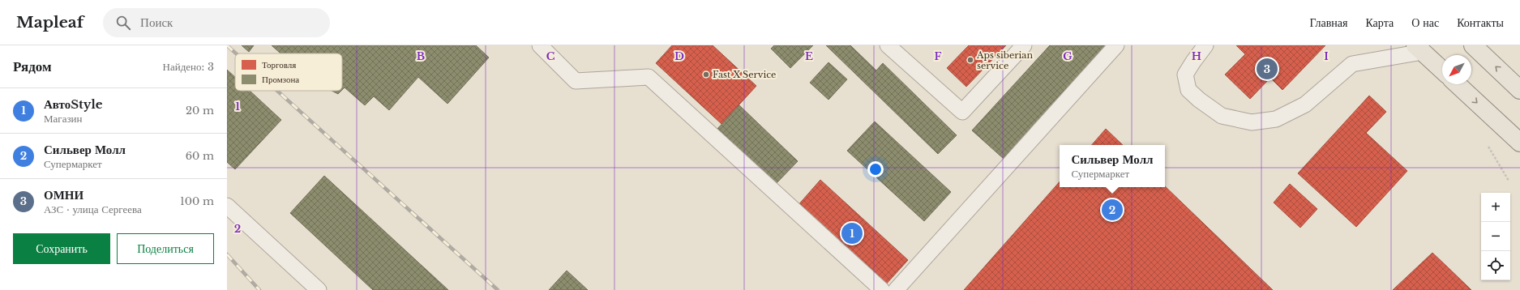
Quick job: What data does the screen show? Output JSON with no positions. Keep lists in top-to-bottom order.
{
  "places": ["Aps siberian service", "Fast X Service"],
  "legend": ["Торговля", "Промзона"],
  "north": "bottom left",
  "page": {
    "header": "Mapleaf",
    "search": "Поиск",
    "nav": [
      "Главная",
      "Карта",
      "О нас",
      "Контакты"
    ],
    "heading": ["Рядом", "Найдено: 3"],
    "pins": ["3", "2", "1"],
    "list": [
      {
        "mark": "1",
        "name": "АвтоStyle",
        "note": "Магазин",
        "value": "20 m"
      },
      {
        "mark": "2",
        "name": "Сильвер Молл",
        "note": "Супермаркет",
        "value": "60 m"
      },
      {
        "mark": "3",
        "name": "ОМНИ",
        "note": "АЗС · улица Сергеева",
        "value": "100 m"
      }
    ],
    "popup": ["Сильвер Молл", "Супермаркет"],
    "map_buttons": ["+", "−"],
    "buttons": ["Сохранить", "Поделиться"]
  },
  "grid": {
    "columns": [
      "B",
      "C",
      "D",
      "E",
      "F",
      "G",
      "H",
      "I"
    ],
    "rows": ["1", "2"]
  }
}
